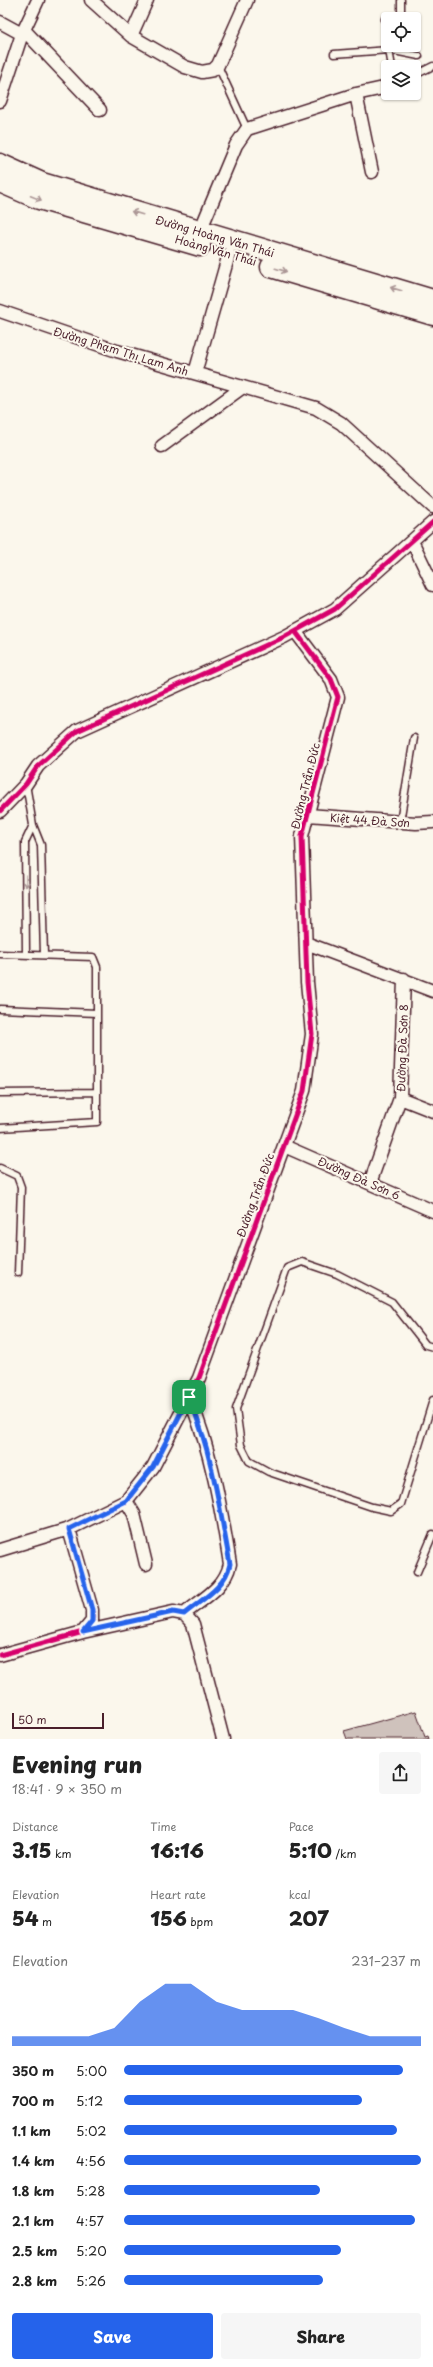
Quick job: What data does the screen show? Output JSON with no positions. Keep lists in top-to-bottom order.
{
  "streets": {
    "main road": ["Đường Hoàng Văn Thái", "Hoàng Văn Thái"],
    "street": [
      "Đường Phạm Thị Lam Anh",
      "Đường Trần Đức",
      "Kiệt 44 Đà Sơn",
      "Đường Đà Sơn 8",
      "Đường Đà Sơn 6"
    ]
  },
  "crossings": [
    ["Đường Trần Đức", "Kiệt 44 Đà Sơn"],
    ["Đường Trần Đức", "Đường Đà Sơn 6"],
    ["Đường Đà Sơn 8", "Đường Đà Sơn 6"]
  ],
  "one_way": ["Đường Hoàng Văn Thái", "Hoàng Văn Thái"],
  "scale_bar": "50 m",
  "page": {
    "scale": "50 m",
    "heading": ["Evening run", "18:41 · 9 × 350 m"],
    "stats": [
      ["Distance", "3.15 km"],
      ["Time", "16:16"],
      ["Pace", "5:10 /km"],
      ["Elevation", "54 m"],
      ["Heart rate", "156 bpm"],
      ["kcal", "207"]
    ],
    "chart": ["Elevation", "231–237 m"],
    "list": [
      {
        "name": "350 m",
        "note": "5:00"
      },
      {
        "name": "700 m",
        "note": "5:12"
      },
      {
        "name": "1.1 km",
        "note": "5:02"
      },
      {
        "name": "1.4 km",
        "note": "4:56"
      },
      {
        "name": "1.8 km",
        "note": "5:28"
      },
      {
        "name": "2.1 km",
        "note": "4:57"
      },
      {
        "name": "2.5 km",
        "note": "5:20"
      },
      {
        "name": "2.8 km",
        "note": "5:26"
      }
    ],
    "buttons": ["Save", "Share"]
  }
}
